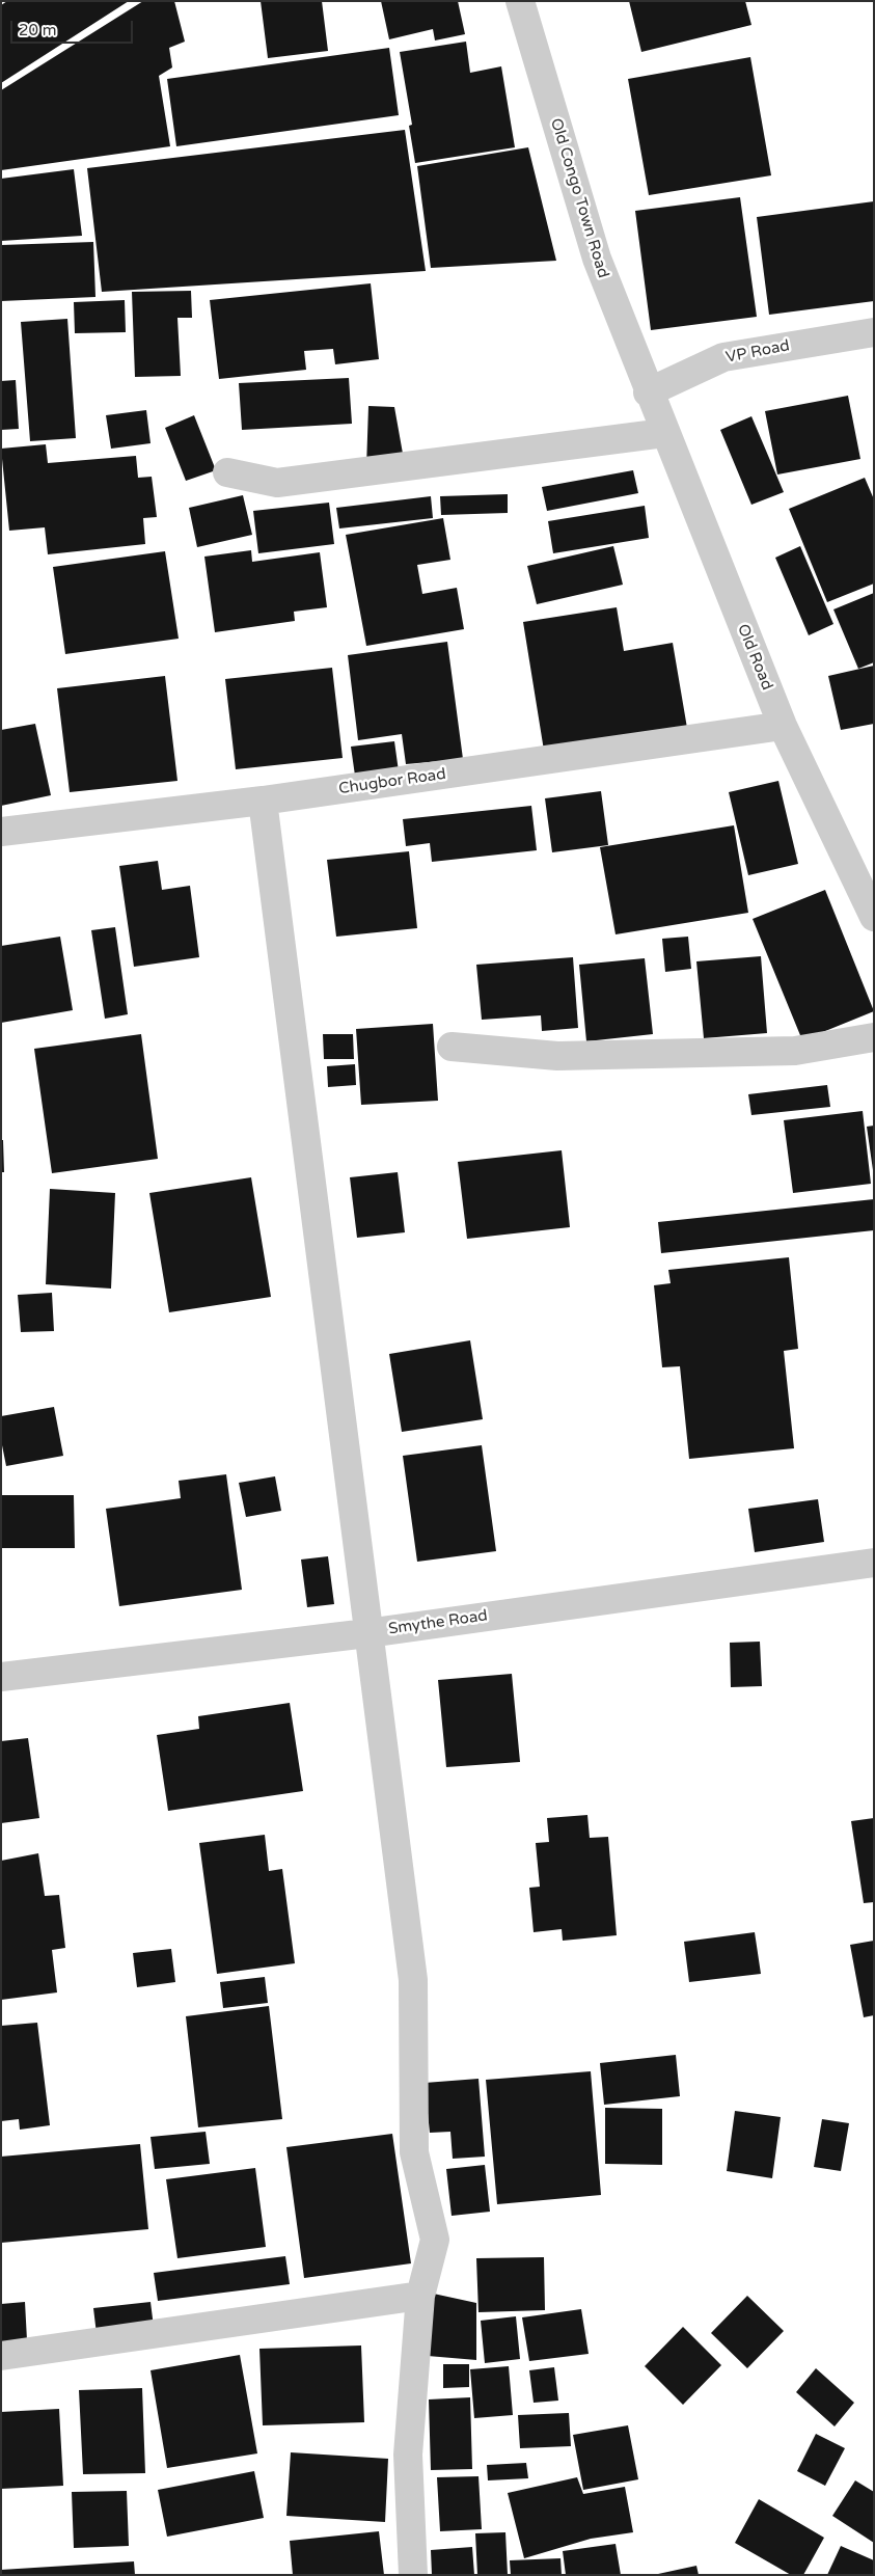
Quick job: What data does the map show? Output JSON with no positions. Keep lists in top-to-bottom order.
{
  "streets": {
    "street": [
      "Old Congo Town Road",
      "VP Road",
      "Old Road",
      "Chugbor Road",
      "Smythe Road"
    ]
  },
  "crossings": [
    ["Old Congo Town Road", "VP Road"],
    ["Old Congo Town Road", "Old Road"],
    ["VP Road", "Old Road"],
    ["Old Road", "Chugbor Road"]
  ],
  "scale_bar": "20 m"
}
